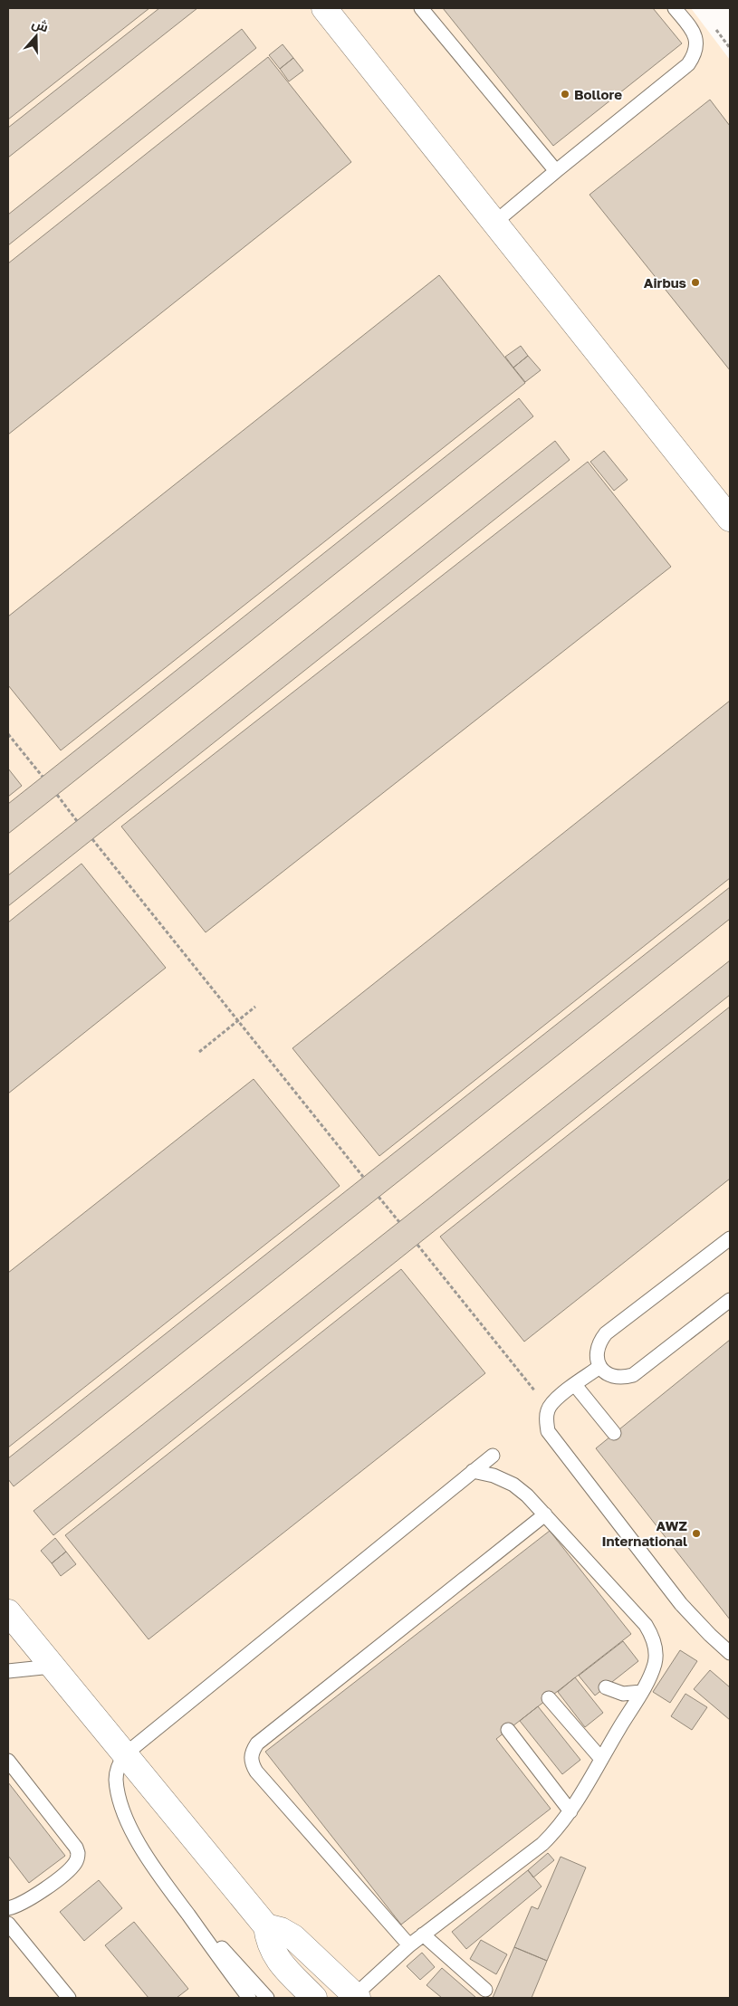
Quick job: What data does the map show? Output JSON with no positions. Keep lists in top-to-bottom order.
{
  "places": ["Bollore", "Airbus", "AWZ International"],
  "north": "top"
}
